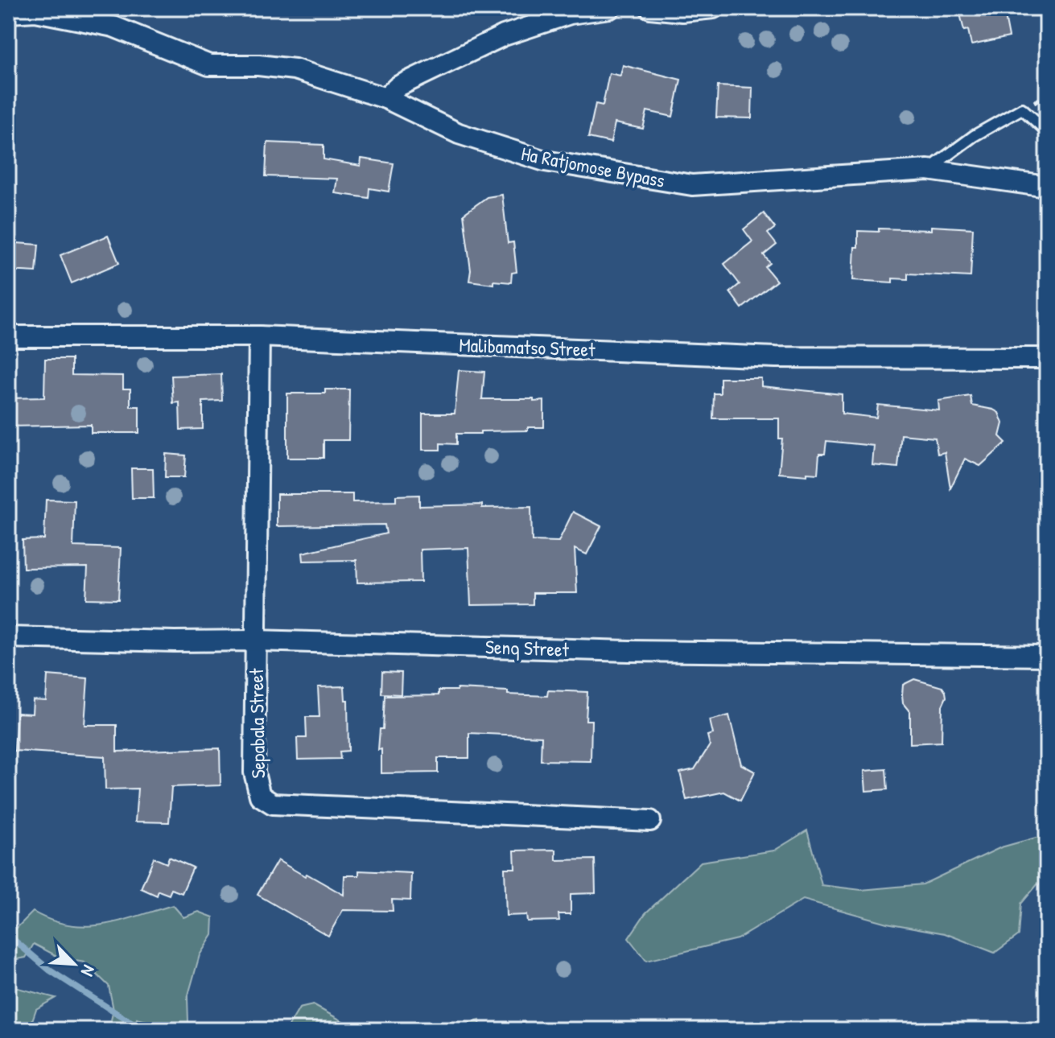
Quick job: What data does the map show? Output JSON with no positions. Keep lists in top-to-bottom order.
{
  "streets": {
    "street": [
      "Ha Ratjomose Bypass",
      "Malibamatso Street",
      "Senq Street",
      "Sepabala Street"
    ]
  },
  "crossings": [
    ["Malibamatso Street", "Sepabala Street"],
    ["Senq Street", "Sepabala Street"]
  ],
  "north": "bottom right"
}
